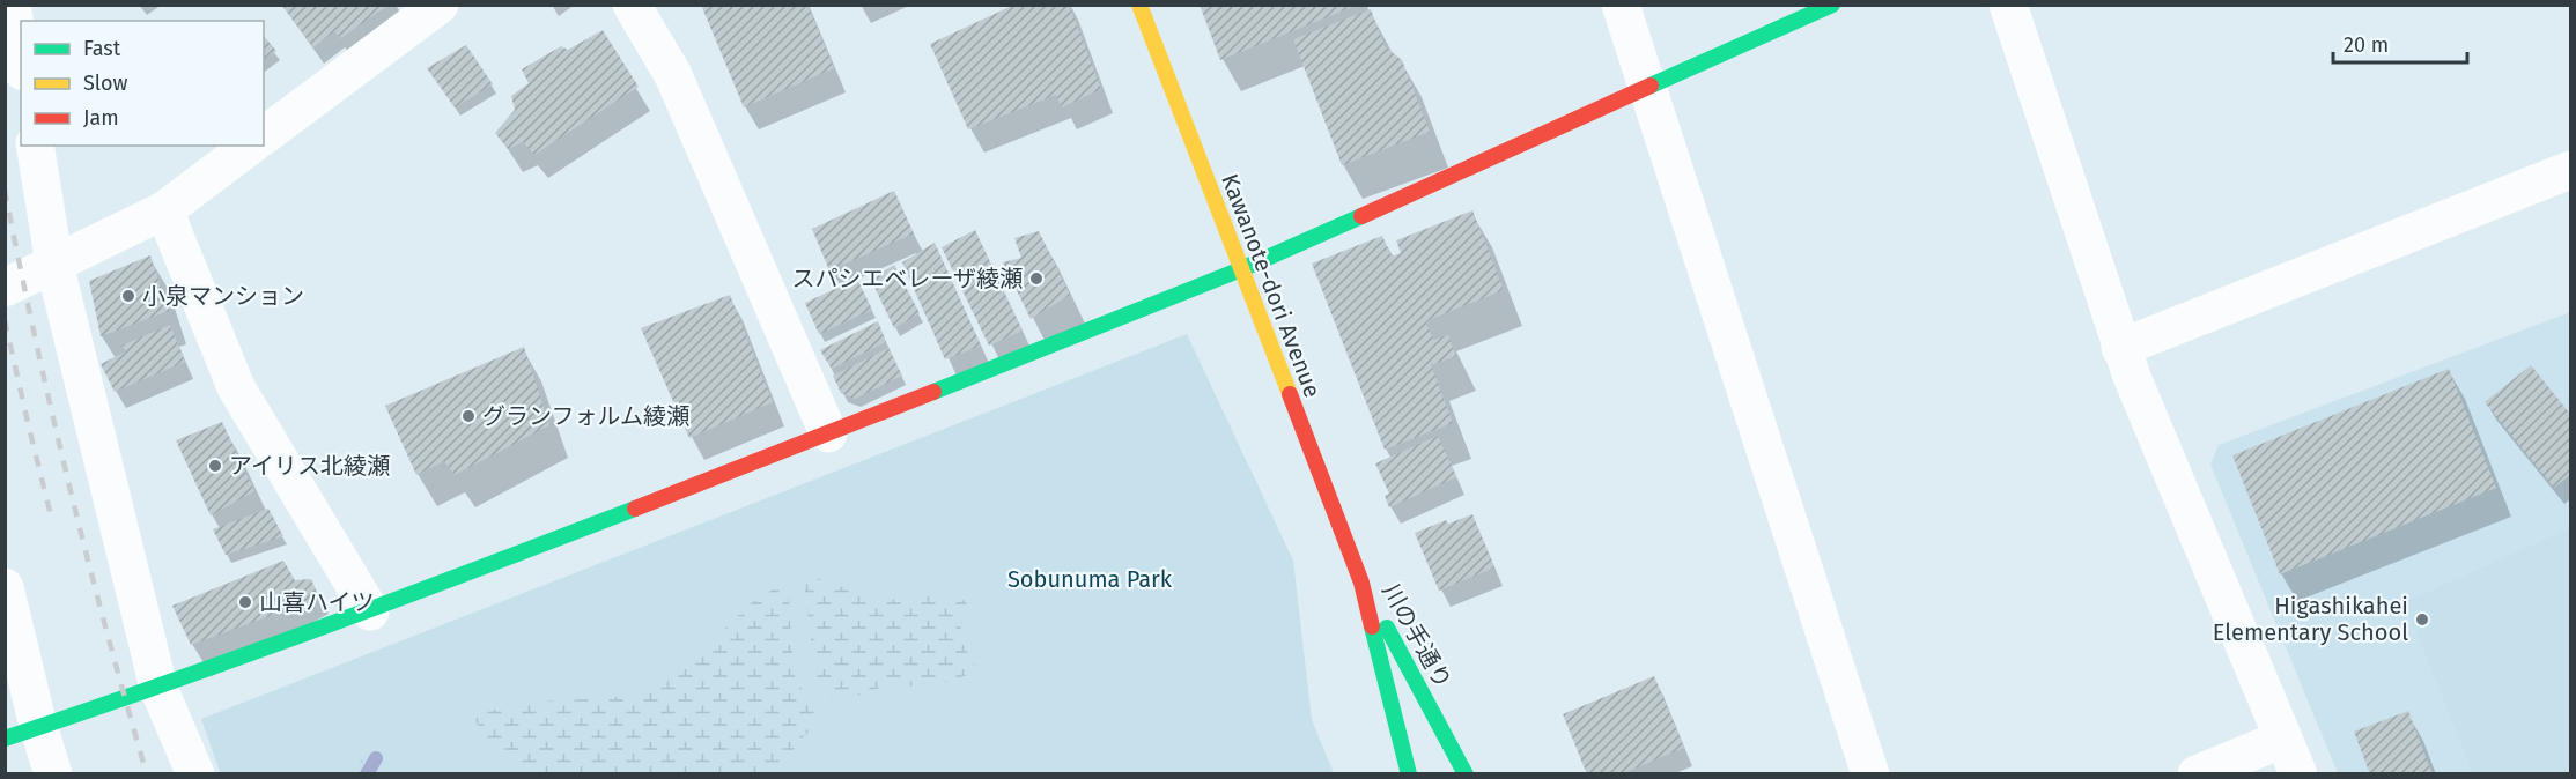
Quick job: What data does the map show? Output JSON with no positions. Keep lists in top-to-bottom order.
{
  "streets": {
    "street": ["Kawanote-dori Avenue", "川の手通り"]
  },
  "crossings": [
    ["Kawanote-dori Avenue", "川の手通り"]
  ],
  "parks": ["Sobunuma Park"],
  "places": [
    "スパシエベレーザ綾瀬",
    "小泉マンション",
    "グランフォルム綾瀬",
    "アイリス北綾瀬",
    "山喜ハイツ",
    "Higashikahei Elementary School"
  ],
  "legend": ["Fast", "Slow", "Jam"],
  "scale_bar": "20 m"
}
